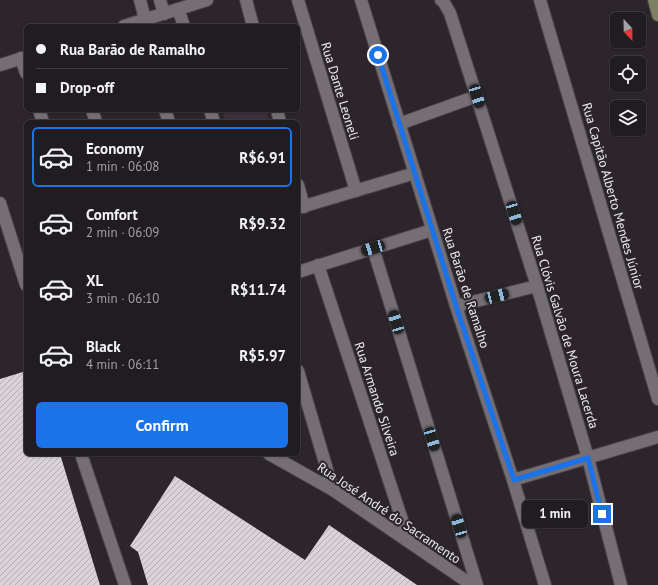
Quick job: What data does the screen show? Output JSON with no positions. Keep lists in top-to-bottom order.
{
  "streets": {
    "street": [
      "Rua Dante Leoneli",
      "Rua Capitão Alberto Mendes Júnior",
      "Rua Barão de Ramalho",
      "Rua Clóvis Galvão de Moura Lacerda",
      "Rua Armando Silveira",
      "Rua José André do Sacramento"
    ]
  },
  "crossings": [
    ["Rua Armando Silveira", "Rua José André do Sacramento"]
  ],
  "north": "bottom",
  "page": {
    "banner": ["Rua Barão de Ramalho", "Drop-off"],
    "list": [
      {
        "name": "Economy",
        "note": "1 min · 06:08",
        "value": "R$6.91"
      },
      {
        "name": "Comfort",
        "note": "2 min · 06:09",
        "value": "R$9.32"
      },
      {
        "name": "XL",
        "note": "3 min · 06:10",
        "value": "R$11.74"
      },
      {
        "name": "Black",
        "note": "4 min · 06:11",
        "value": "R$5.97"
      }
    ],
    "buttons": "Confirm",
    "bubble": "1 min"
  }
}
